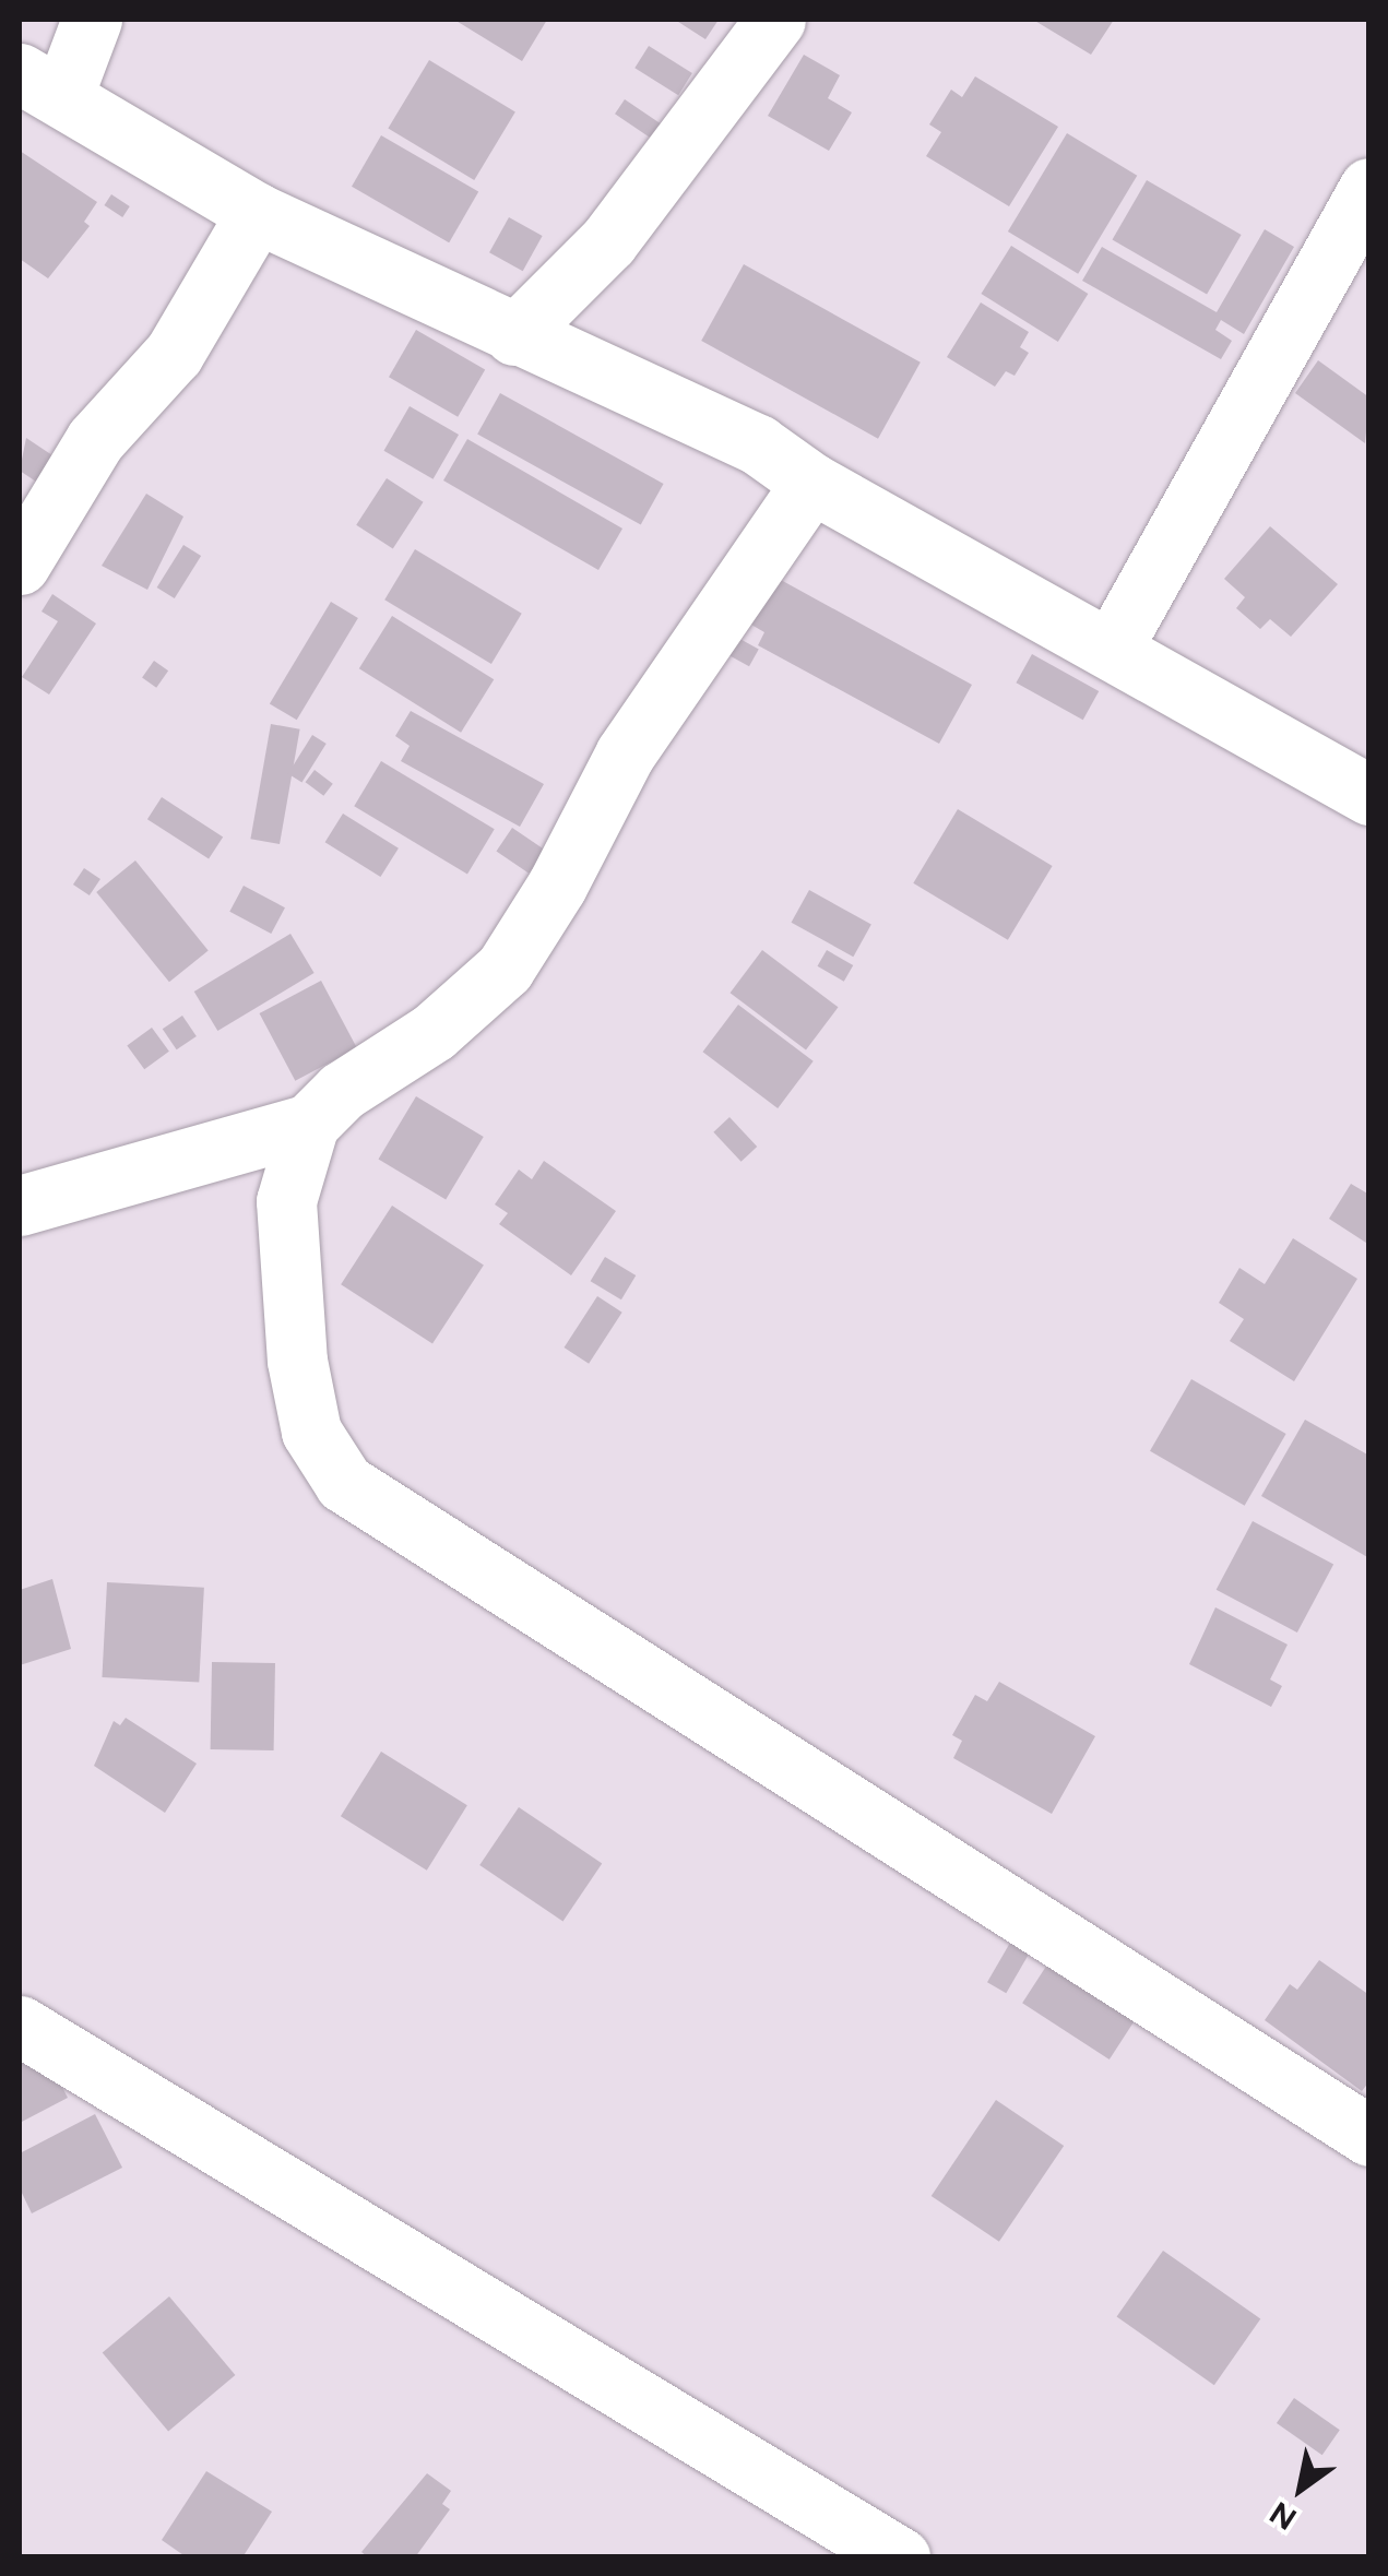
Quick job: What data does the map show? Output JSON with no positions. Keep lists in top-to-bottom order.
{
  "north": "bottom left"
}
